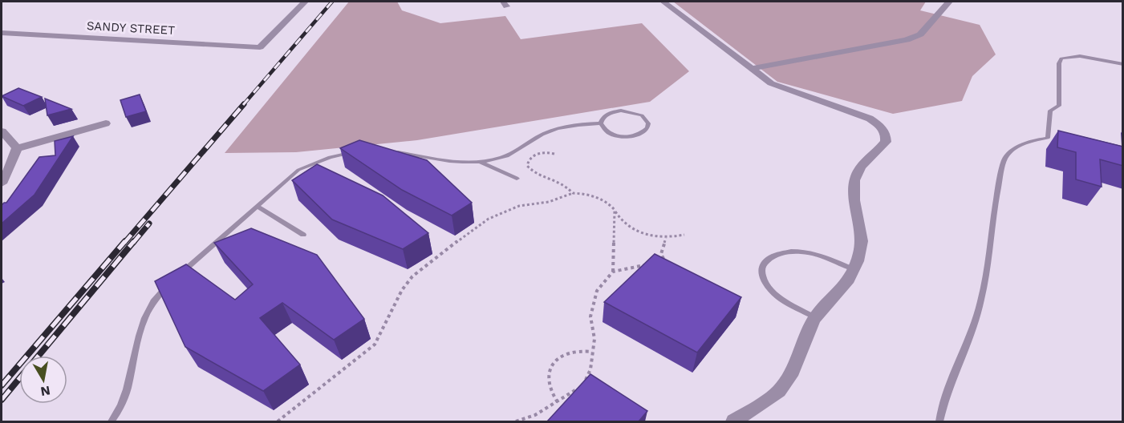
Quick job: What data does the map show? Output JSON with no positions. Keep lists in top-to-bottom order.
{
  "streets": {
    "street": ["SANDY STREET"]
  },
  "north": "bottom"
}
